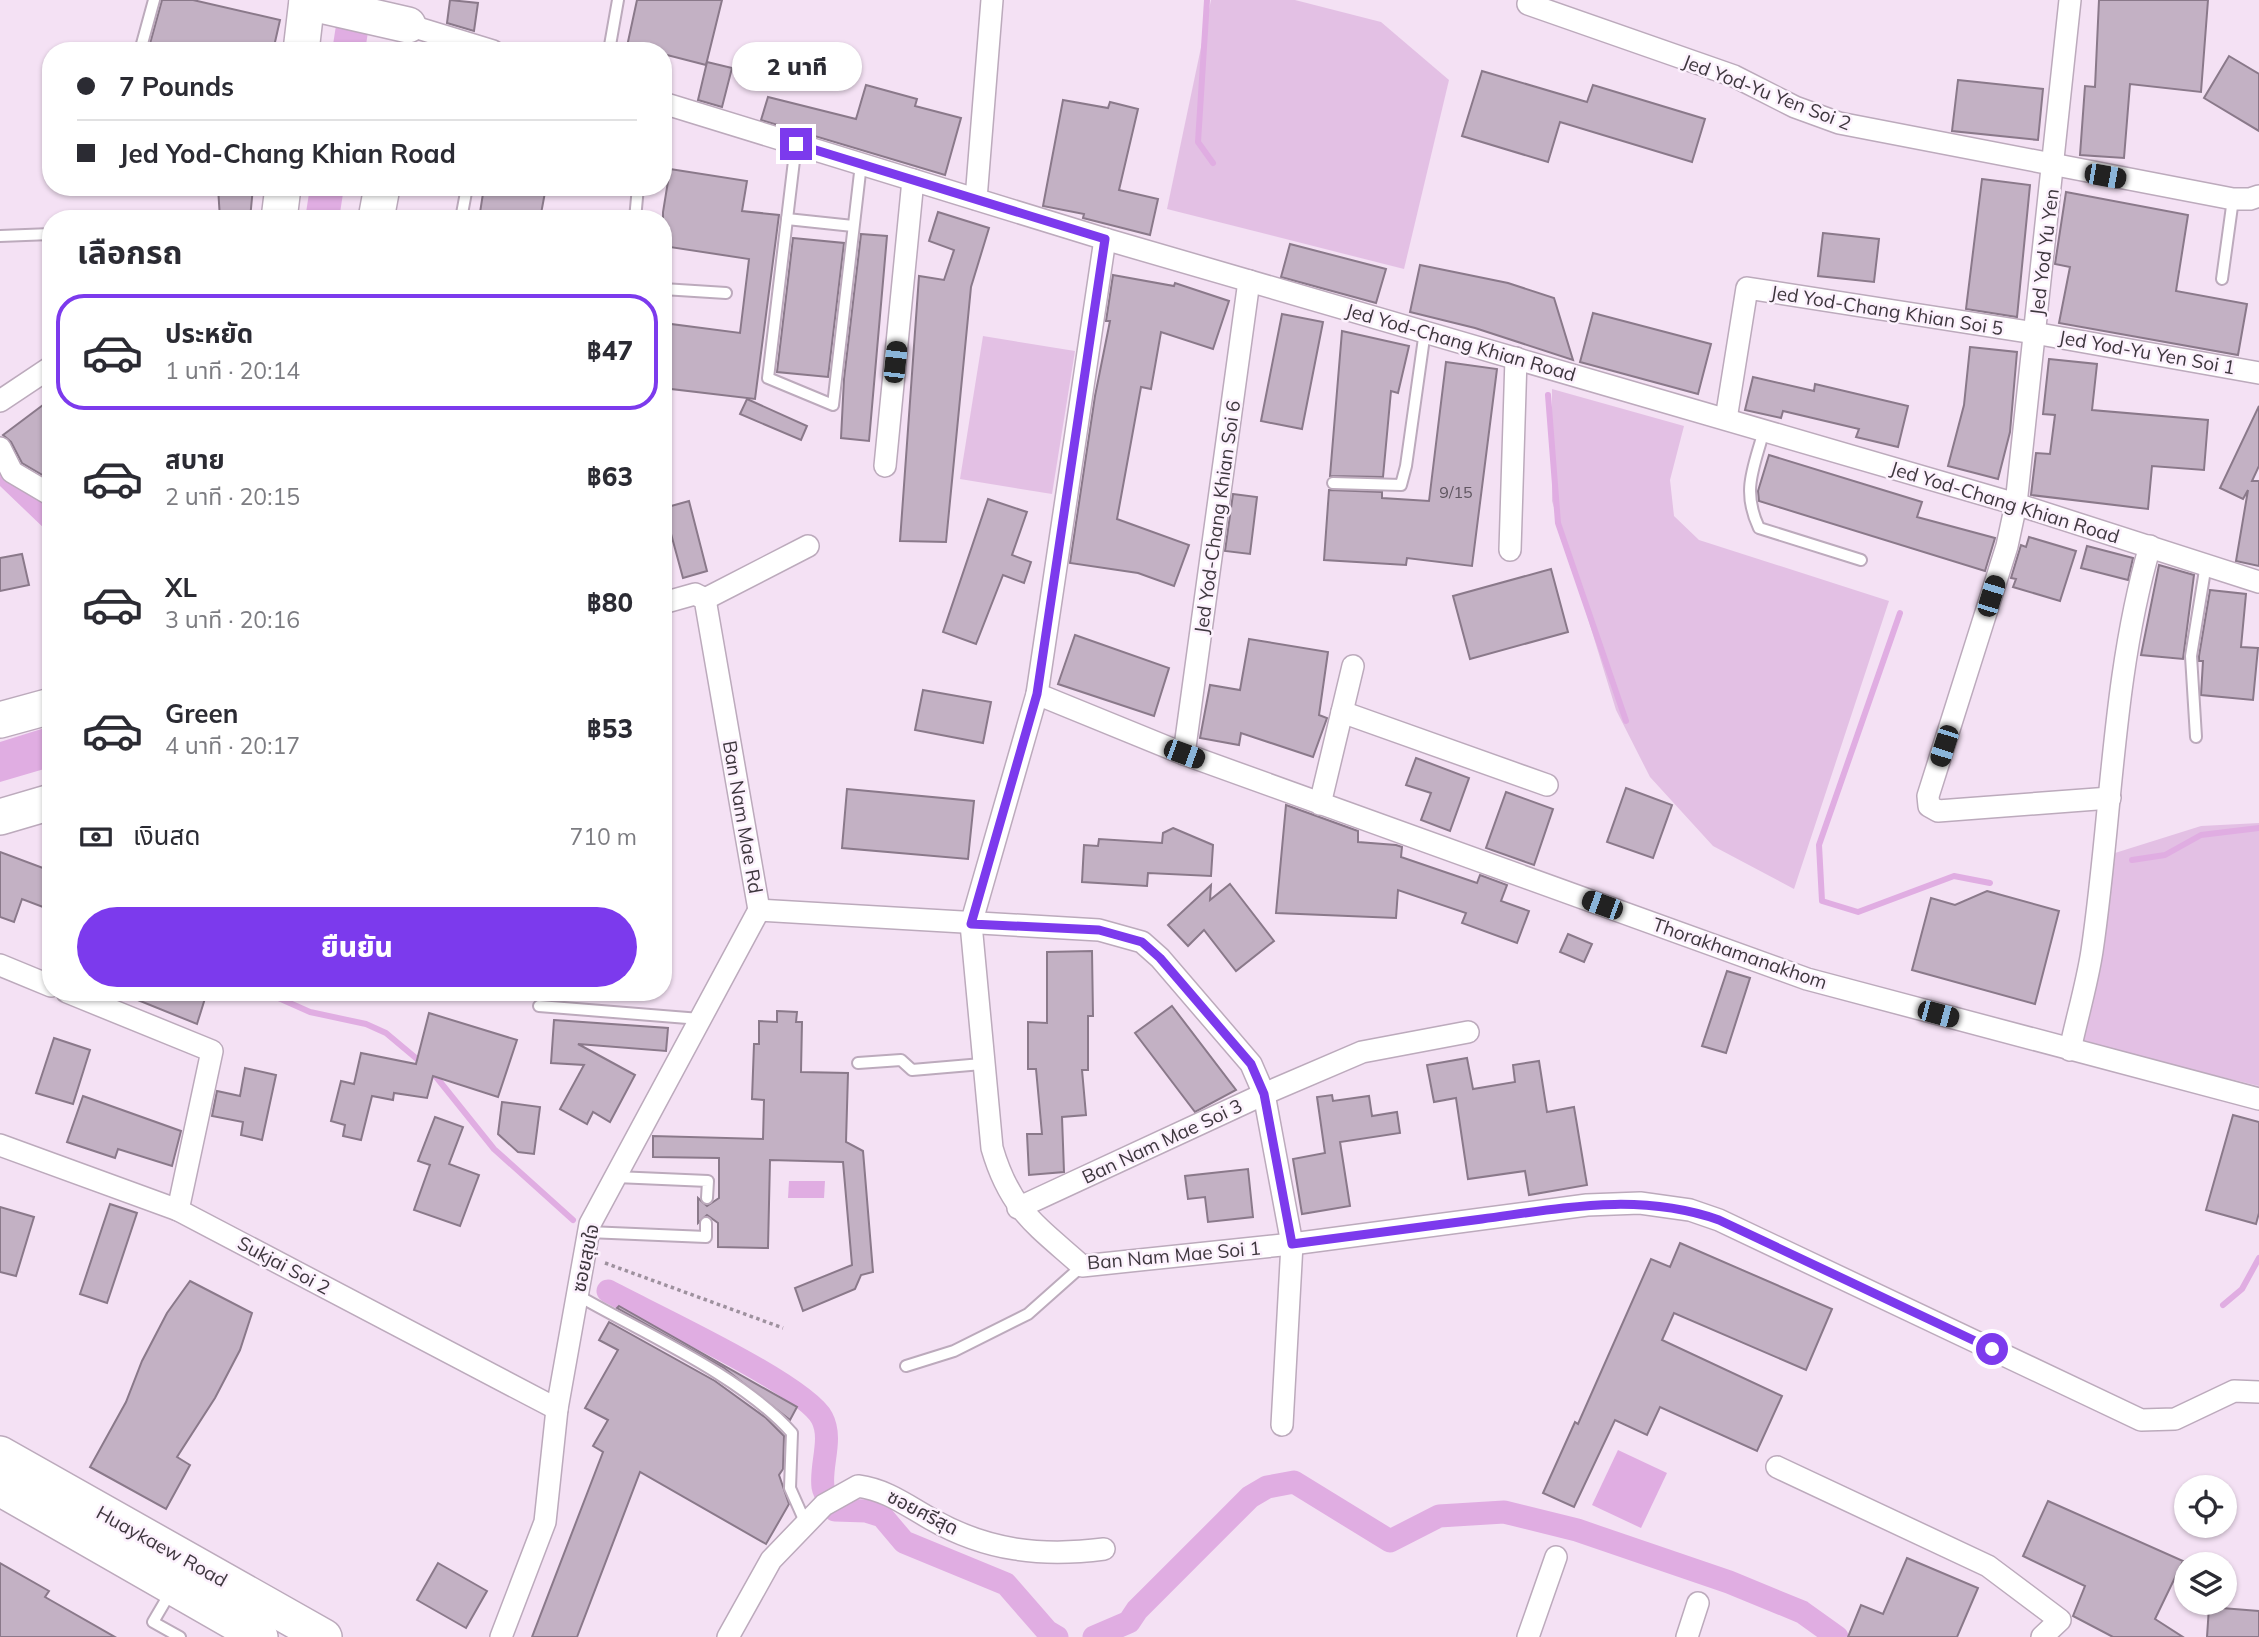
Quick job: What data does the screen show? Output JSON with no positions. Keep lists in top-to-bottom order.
{
  "streets": {
    "main road": ["Huaykaew Road"],
    "street": [
      "Jed Yod-Yu Yen Soi 2",
      "Jed Yod Yu Yen",
      "Jed Yod-Chang Khian Soi 5",
      "Jed Yod-Chang Khian Road",
      "Jed Yod-Yu Yen Soi 1",
      "Jed Yod-Chang Khian Soi 6",
      "Ban Nam Mae Rd",
      "Thorakhamanakhom",
      "Ban Nam Mae Soi 3",
      "Ban Nam Mae Soi 1",
      "ซอยสุขใจ",
      "Sukjai Soi 2",
      "ซอยศรีสุด"
    ]
  },
  "crossings": [
    ["Jed Yod-Yu Yen Soi 2", "Jed Yod Yu Yen"],
    ["Jed Yod Yu Yen", "Jed Yod-Chang Khian Soi 5"],
    ["Jed Yod Yu Yen", "Jed Yod-Chang Khian Road"],
    ["Jed Yod Yu Yen", "Jed Yod-Yu Yen Soi 1"],
    ["Jed Yod-Chang Khian Soi 5", "Jed Yod-Chang Khian Road"],
    ["Jed Yod-Chang Khian Soi 5", "Jed Yod-Yu Yen Soi 1"],
    ["Jed Yod-Chang Khian Road", "Jed Yod-Chang Khian Soi 6"],
    ["Jed Yod-Chang Khian Soi 6", "Thorakhamanakhom"],
    ["Ban Nam Mae Rd", "Ban Nam Mae Soi 3"],
    ["Ban Nam Mae Rd", "Ban Nam Mae Soi 1"],
    ["Ban Nam Mae Rd", "ซอยสุขใจ"],
    ["Ban Nam Mae Soi 3", "Ban Nam Mae Soi 1"],
    ["ซอยสุขใจ", "Sukjai Soi 2"]
  ],
  "house_numbers": ["9/15"],
  "page": {
    "bubble": "2 นาที",
    "banner": ["7 Pounds", "Jed Yod-Chang Khian Road"],
    "heading": "เลือกรถ",
    "list": [
      {
        "name": "ประหยัด",
        "note": "1 นาที · 20:14",
        "value": "฿47"
      },
      {
        "name": "สบาย",
        "note": "2 นาที · 20:15",
        "value": "฿63"
      },
      {
        "name": "XL",
        "note": "3 นาที · 20:16",
        "value": "฿80"
      },
      {
        "name": "Green",
        "note": "4 นาที · 20:17",
        "value": "฿53"
      }
    ],
    "pay": ["เงินสด", "710 m"],
    "buttons": "ยืนยัน"
  }
}
